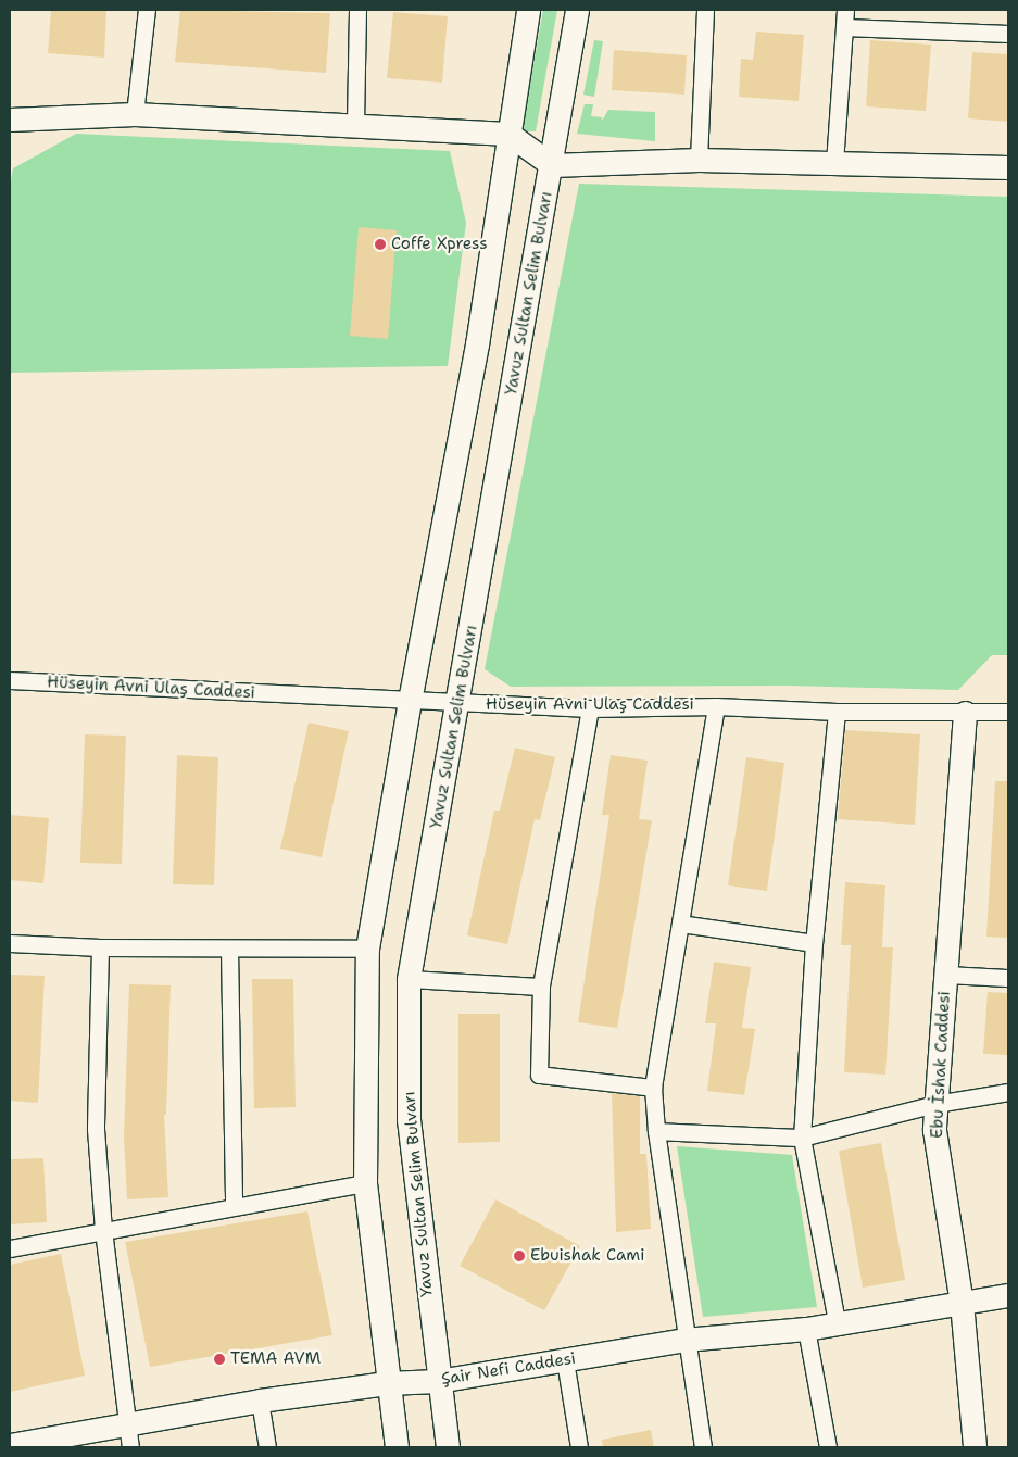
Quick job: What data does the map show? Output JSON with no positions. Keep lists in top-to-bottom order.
{
  "streets": {
    "main road": ["Yavuz Sultan Selim Bulvarı", "Ebu İshak Caddesi", "Şair Nefi Caddesi"],
    "street": ["Hüseyin Avni Ulaş Caddesi"]
  },
  "crossings": [
    ["Yavuz Sultan Selim Bulvarı", "Hüseyin Avni Ulaş Caddesi"],
    ["Yavuz Sultan Selim Bulvarı", "Şair Nefi Caddesi"],
    ["Hüseyin Avni Ulaş Caddesi", "Ebu İshak Caddesi"],
    ["Ebu İshak Caddesi", "Şair Nefi Caddesi"]
  ],
  "places": ["Coffe Xpress", "Ebuishak Cami", "TEMA AVM"]
}
